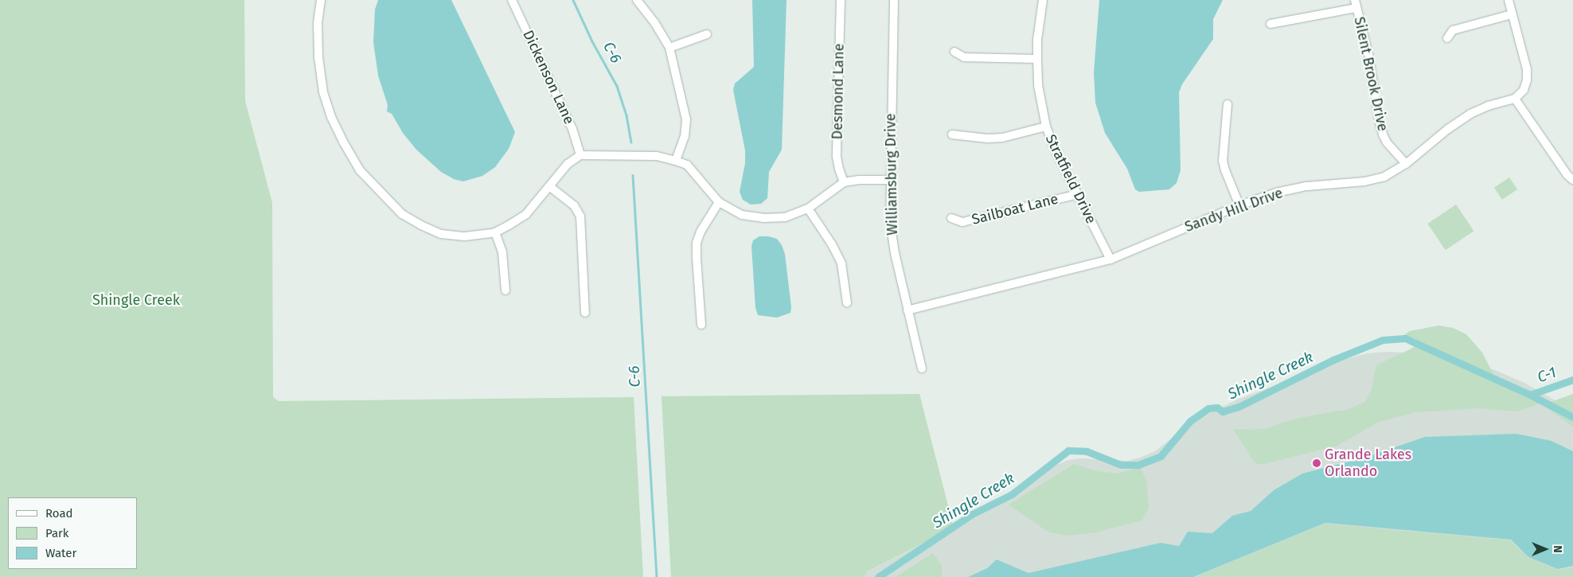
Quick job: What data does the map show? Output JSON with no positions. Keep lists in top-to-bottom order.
{
  "streets": {
    "street": [
      "Silent Brook Drive",
      "Dickenson Lane",
      "Desmond Lane",
      "Williamsburg Drive",
      "Stratfield Drive",
      "Sailboat Lane",
      "Sandy Hill Drive"
    ]
  },
  "crossings": [
    ["Silent Brook Drive", "Sandy Hill Drive"],
    ["Williamsburg Drive", "Sandy Hill Drive"],
    ["Stratfield Drive", "Sailboat Lane"],
    ["Stratfield Drive", "Sandy Hill Drive"]
  ],
  "water": ["C-6", "C-1", "Shingle Creek"],
  "parks": ["Shingle Creek"],
  "places": ["Grande Lakes Orlando"],
  "legend": ["Road", "Park", "Water"],
  "north": "right"
}
